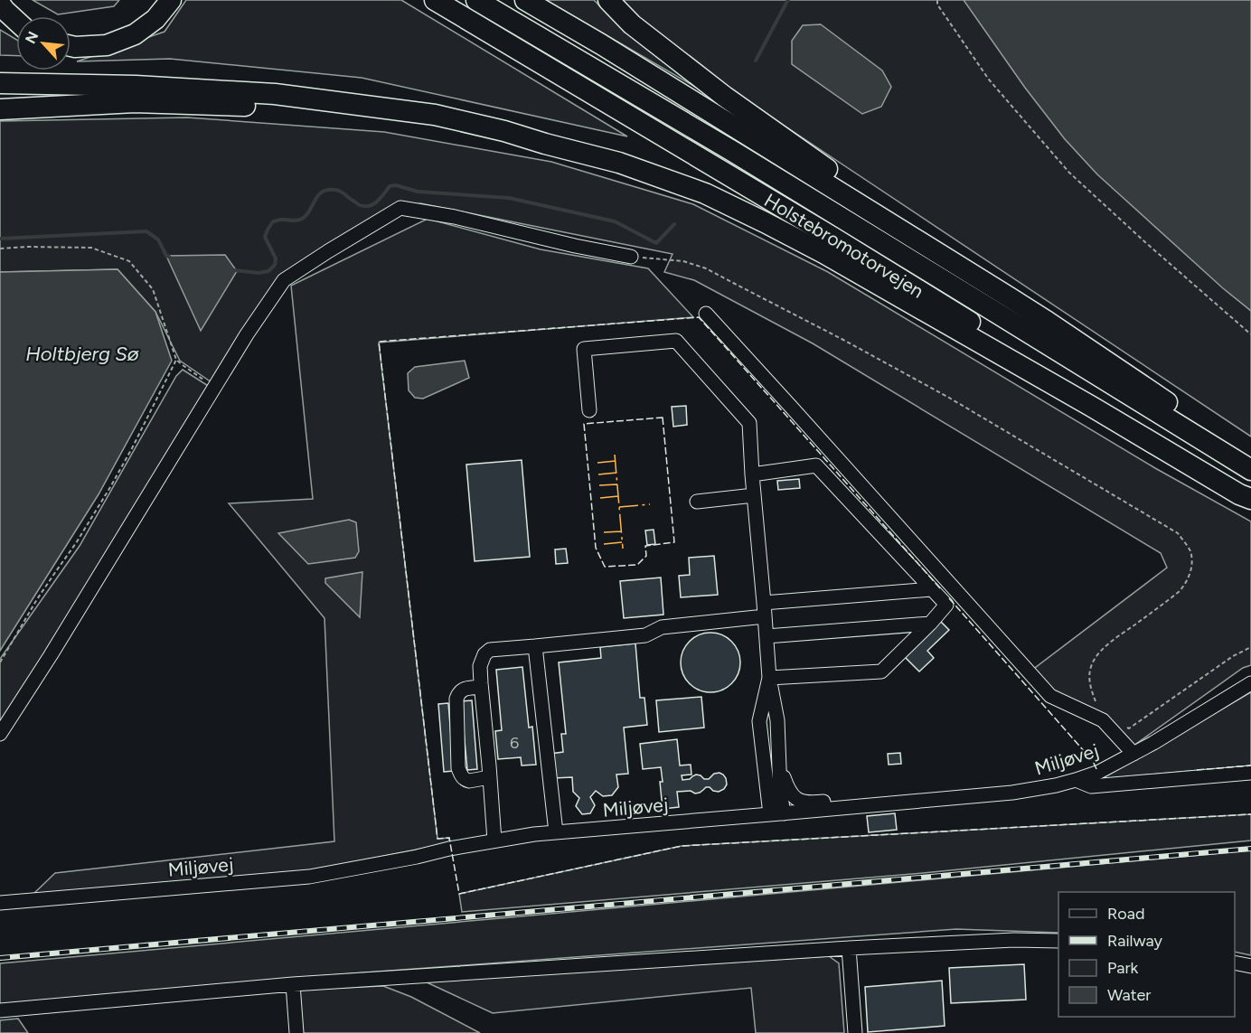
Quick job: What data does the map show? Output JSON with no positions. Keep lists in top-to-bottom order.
{
  "streets": {
    "highway": ["Holstebromotorvejen"],
    "street": ["Miljøvej"]
  },
  "water": ["Holtbjerg Sø"],
  "house_numbers": ["6"],
  "legend": [
    "Road",
    "Railway",
    "Park",
    "Water"
  ],
  "north": "top left"
}
